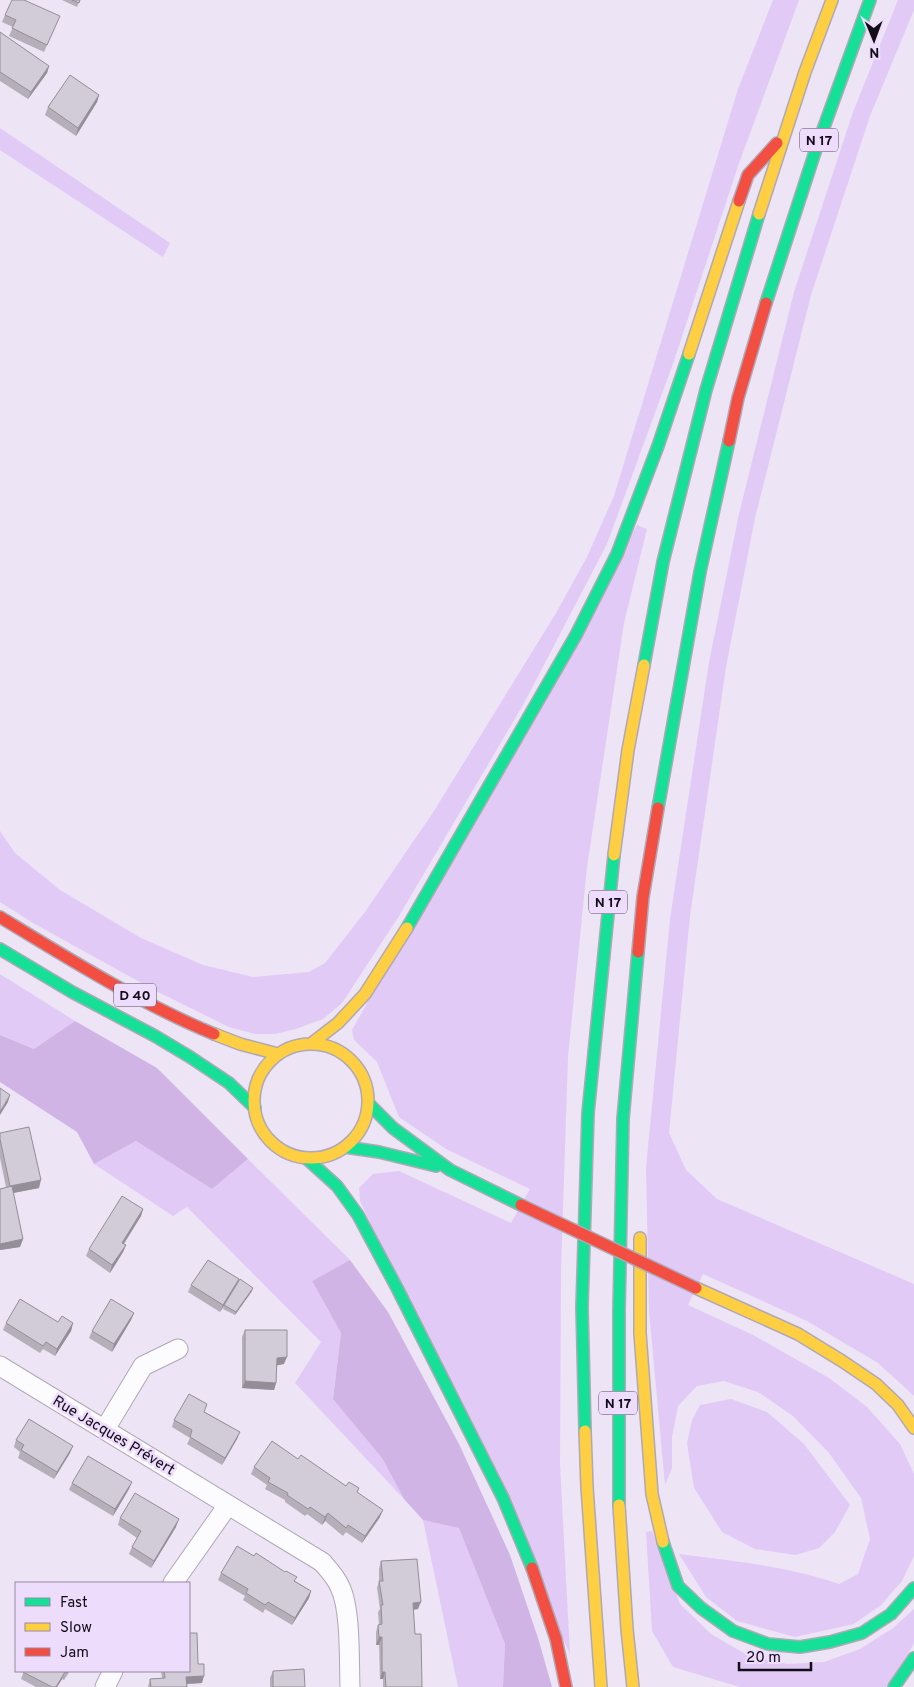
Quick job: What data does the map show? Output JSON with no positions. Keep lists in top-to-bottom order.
{
  "streets": {
    "main road": ["N 17", "D 40"],
    "street": ["Rue Jacques Prévert"]
  },
  "legend": ["Fast", "Slow", "Jam"],
  "scale_bar": "20 m",
  "north": "bottom"
}
